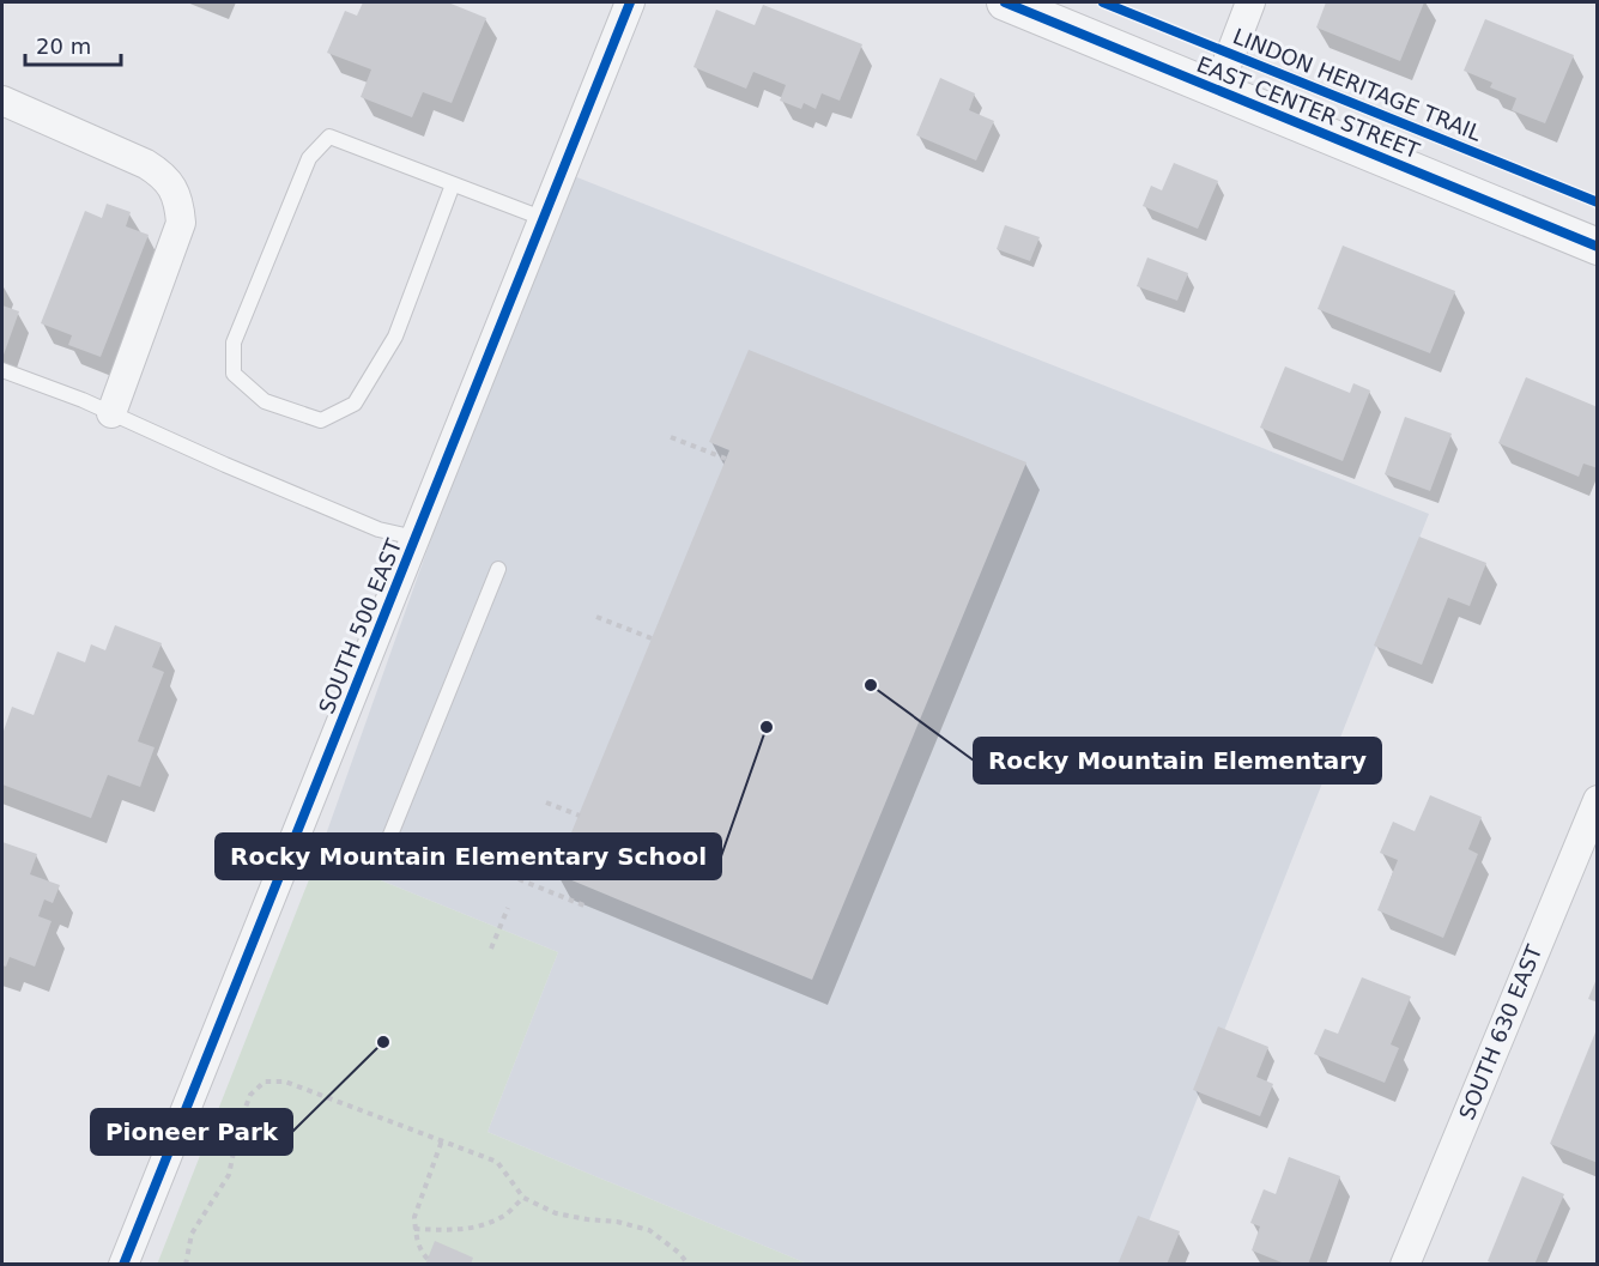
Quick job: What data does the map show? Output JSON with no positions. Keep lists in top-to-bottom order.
{
  "streets": {
    "street": ["EAST CENTER STREET", "SOUTH 500 EAST", "SOUTH 630 EAST"],
    "cycle path": ["LINDON HERITAGE TRAIL"]
  },
  "places": ["Rocky Mountain Elementary", "Rocky Mountain Elementary School", "Pioneer Park"],
  "scale_bar": "20 m"
}
